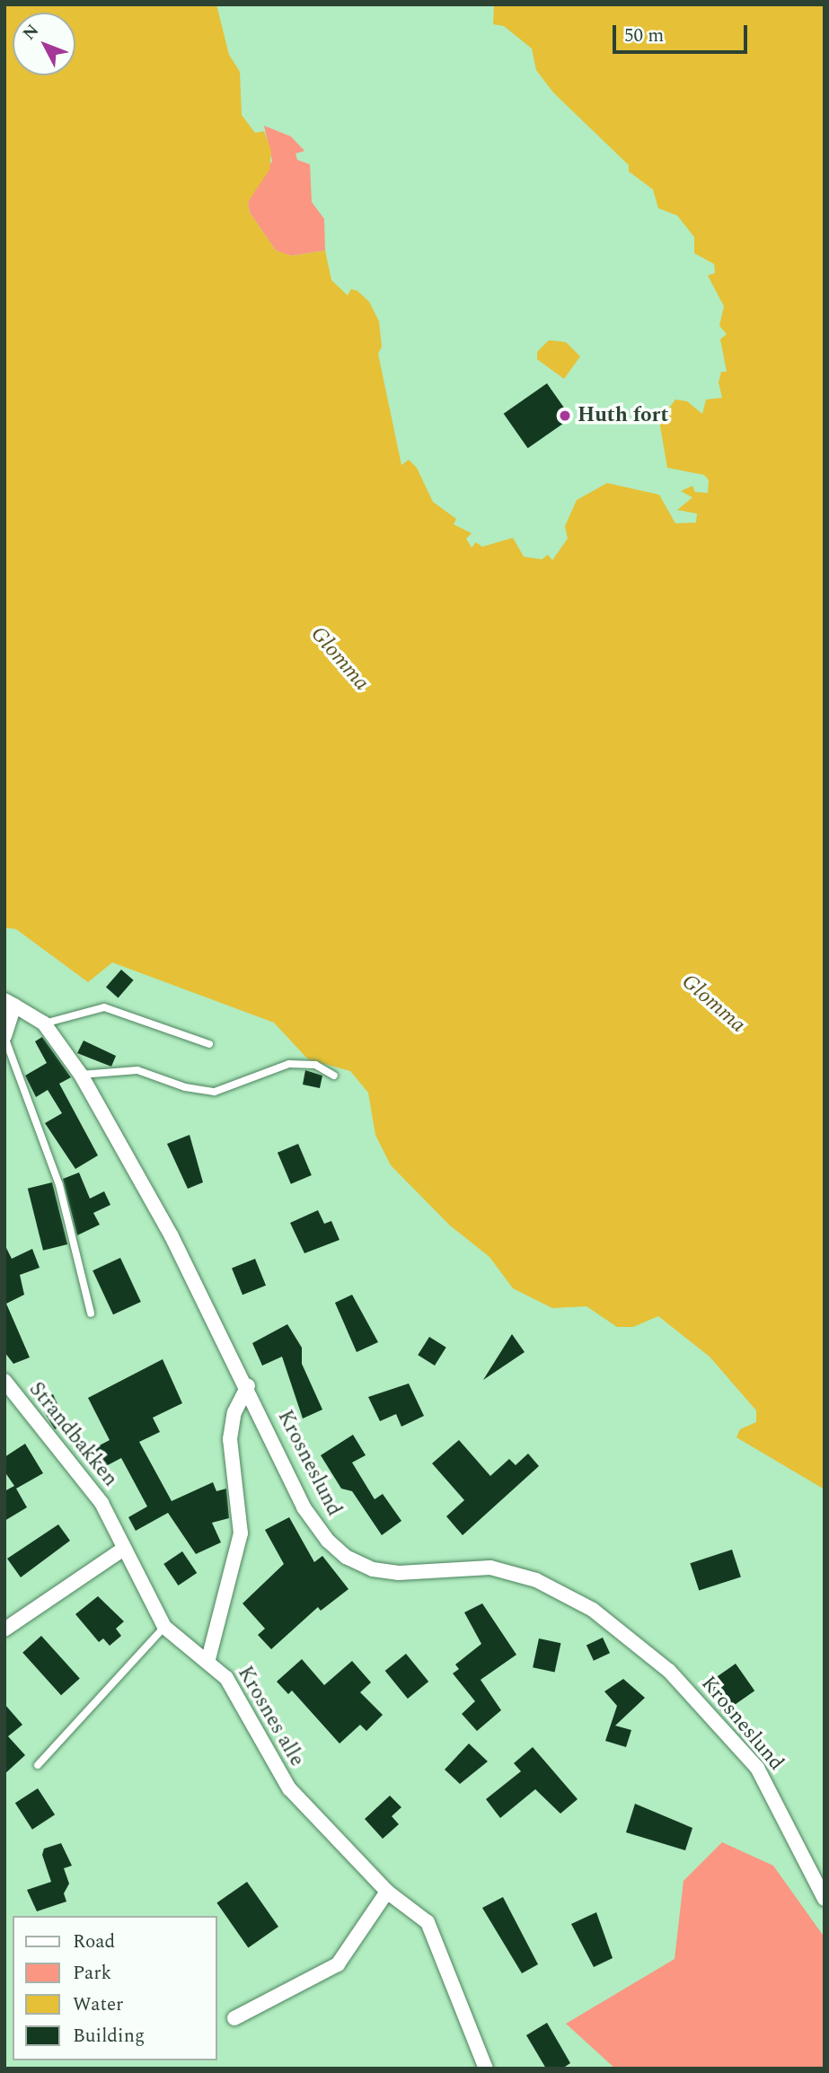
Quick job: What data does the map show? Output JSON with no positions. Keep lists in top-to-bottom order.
{
  "streets": {
    "street": ["Strandbakken", "Krosneslund", "Krosnes alle"]
  },
  "crossings": [
    ["Strandbakken", "Krosnes alle"],
    ["Krosneslund", "Krosnes alle"]
  ],
  "water": ["Glomma"],
  "places": ["Huth fort"],
  "legend": [
    "Road",
    "Park",
    "Water",
    "Building"
  ],
  "scale_bar": "50 m",
  "north": "top left"
}
